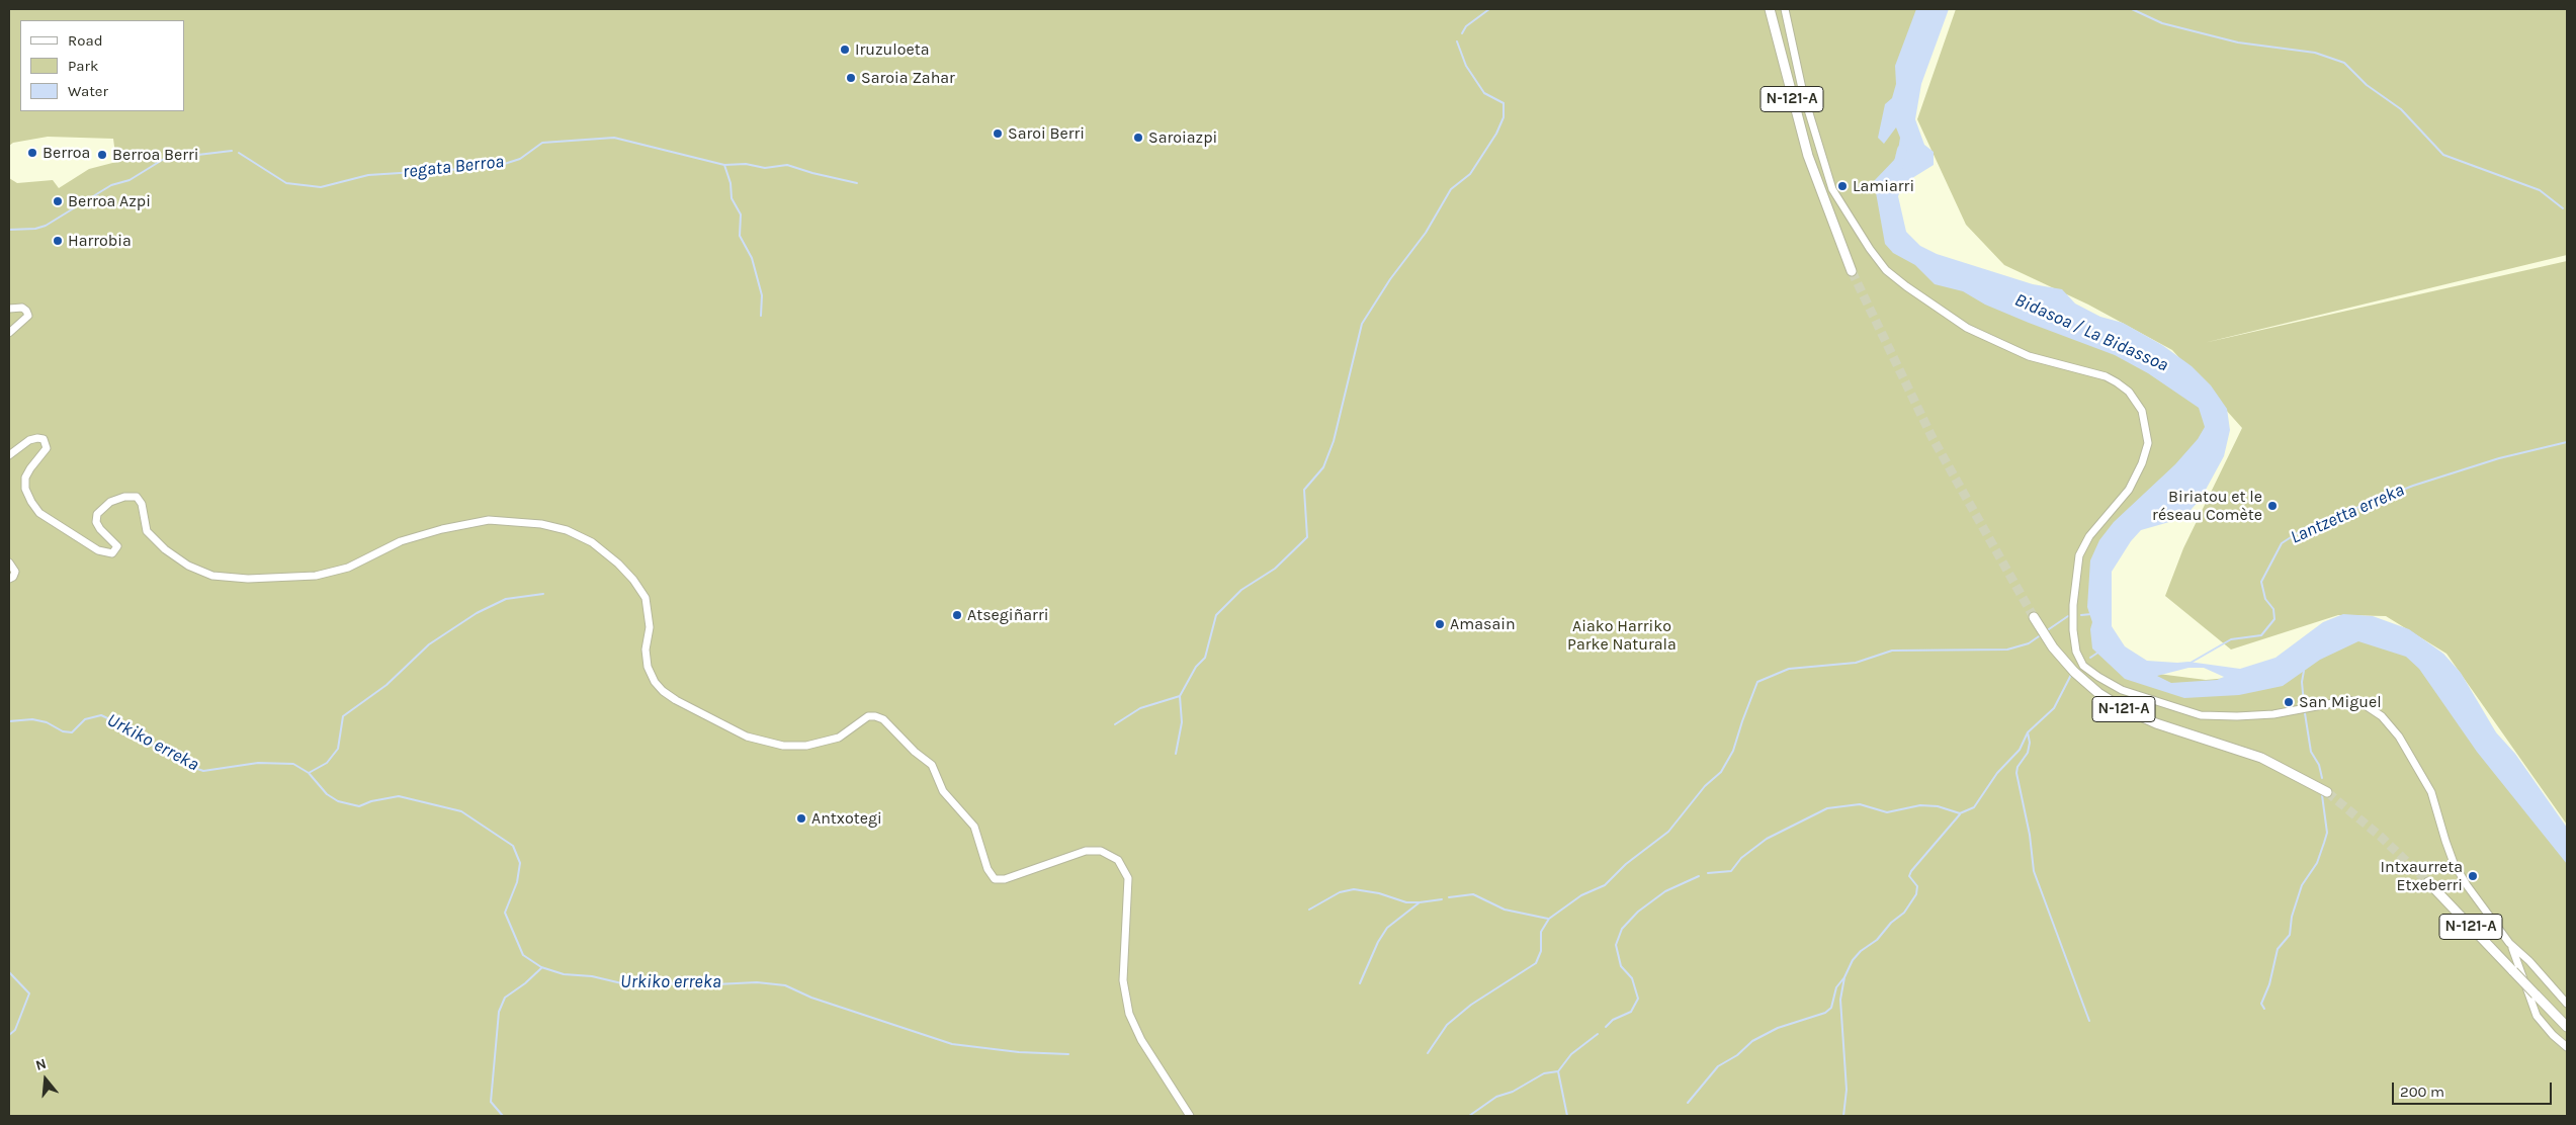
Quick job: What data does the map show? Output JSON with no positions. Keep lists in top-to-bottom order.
{
  "streets": {
    "highway": ["N-121-A"]
  },
  "water": [
    "regata Berroa",
    "Bidasoa / La Bidassoa",
    "Lantzetta erreka",
    "Urkiko erreka"
  ],
  "parks": ["Aiako Harriko Parke Naturala"],
  "places": [
    "Iruzuloeta",
    "Saroia Zahar",
    "Saroi Berri",
    "Saroiazpi",
    "Berroa",
    "Berroa Berri",
    "Lamiarri",
    "Berroa Azpi",
    "Harrobia",
    "Biriatou et le réseau Comète",
    "Atsegiñarri",
    "Amasain",
    "San Miguel",
    "Antxotegi",
    "Intxaurreta Etxeberri"
  ],
  "legend": ["Road", "Park", "Water"],
  "scale_bar": "200 m",
  "north": "top"
}
